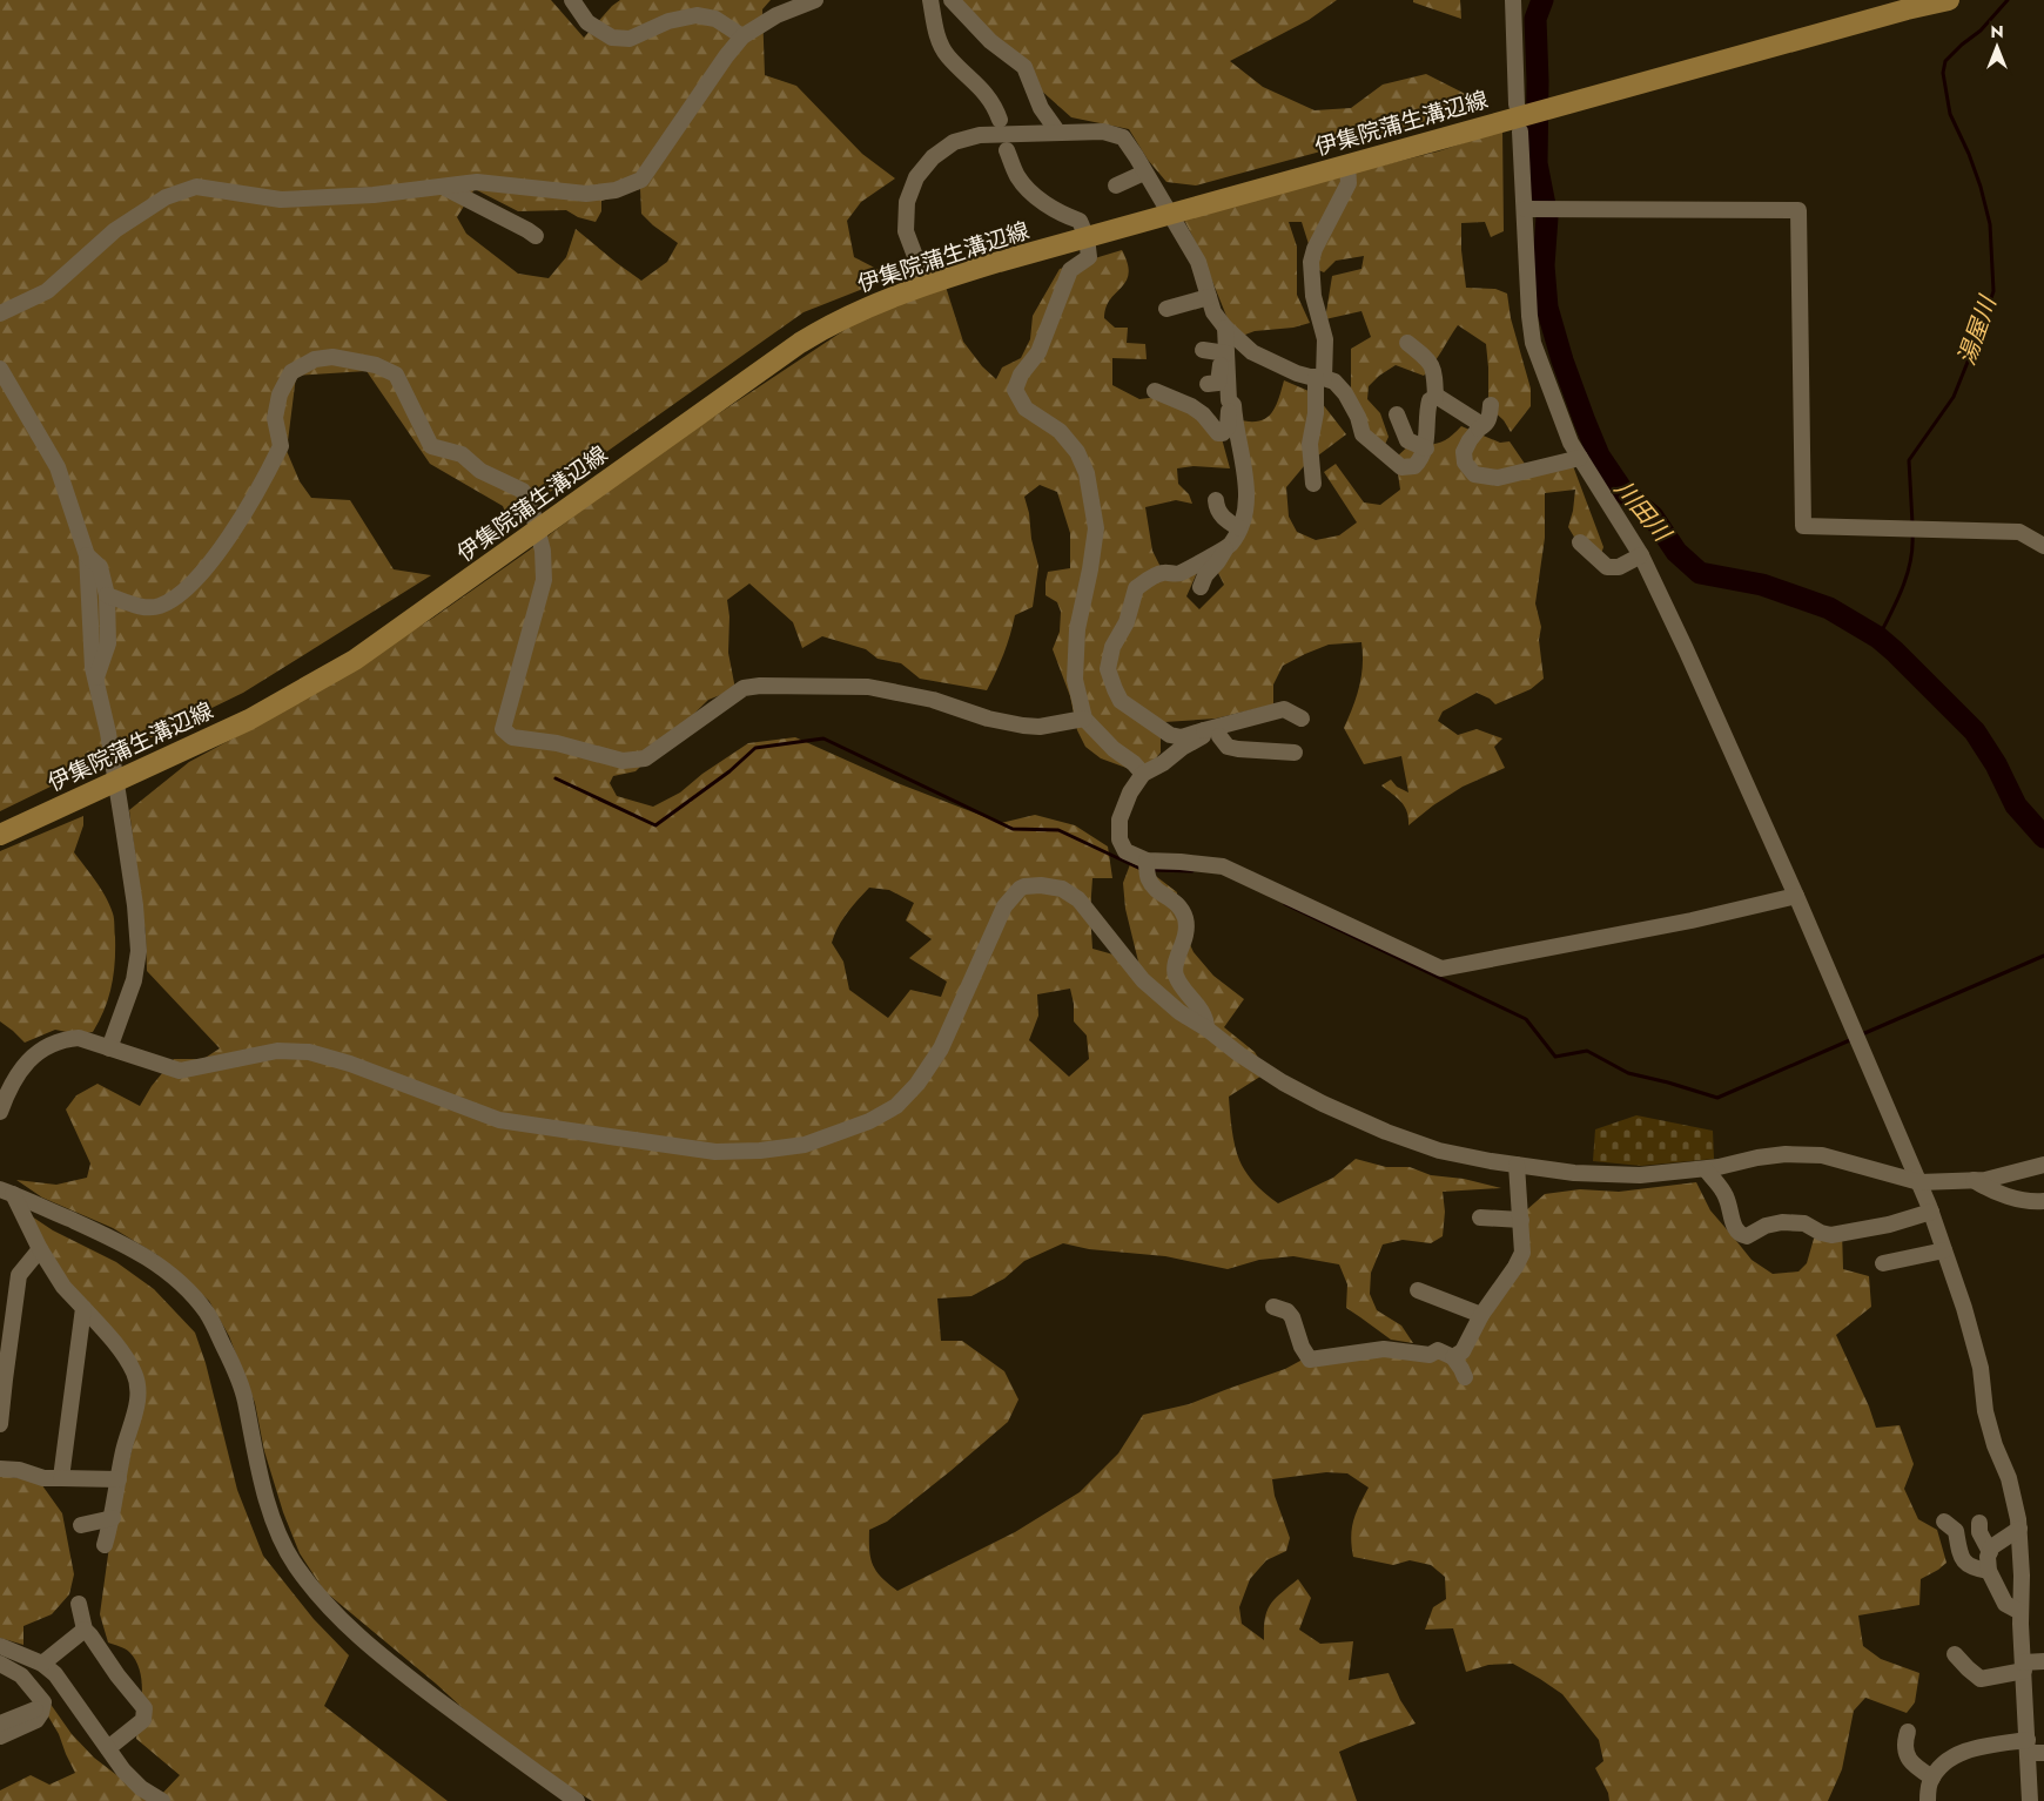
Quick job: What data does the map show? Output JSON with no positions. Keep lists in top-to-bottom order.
{
  "streets": {
    "main road": ["伊集院蒲生溝辺線"]
  },
  "water": ["湯屋川", "川田川"],
  "north": "top"
}
